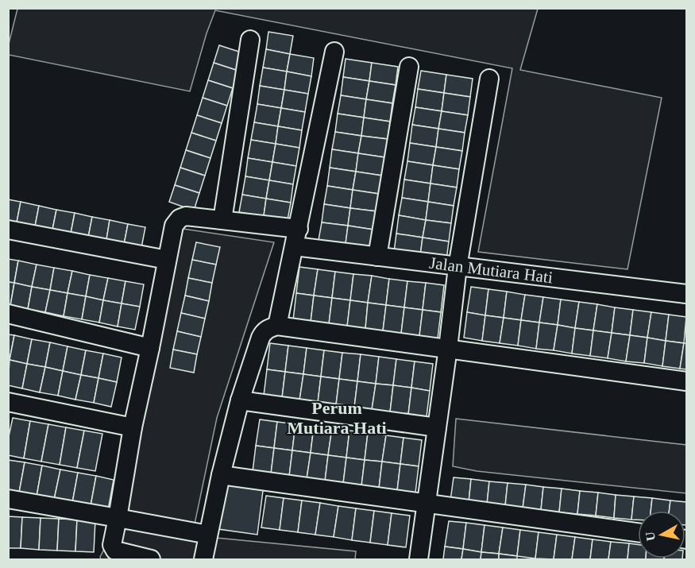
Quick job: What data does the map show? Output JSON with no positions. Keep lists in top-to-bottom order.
{
  "streets": {
    "street": ["Jalan Mutiara Hati"]
  },
  "districts": ["Perum Mutiara Hati"],
  "north": "left"
}
